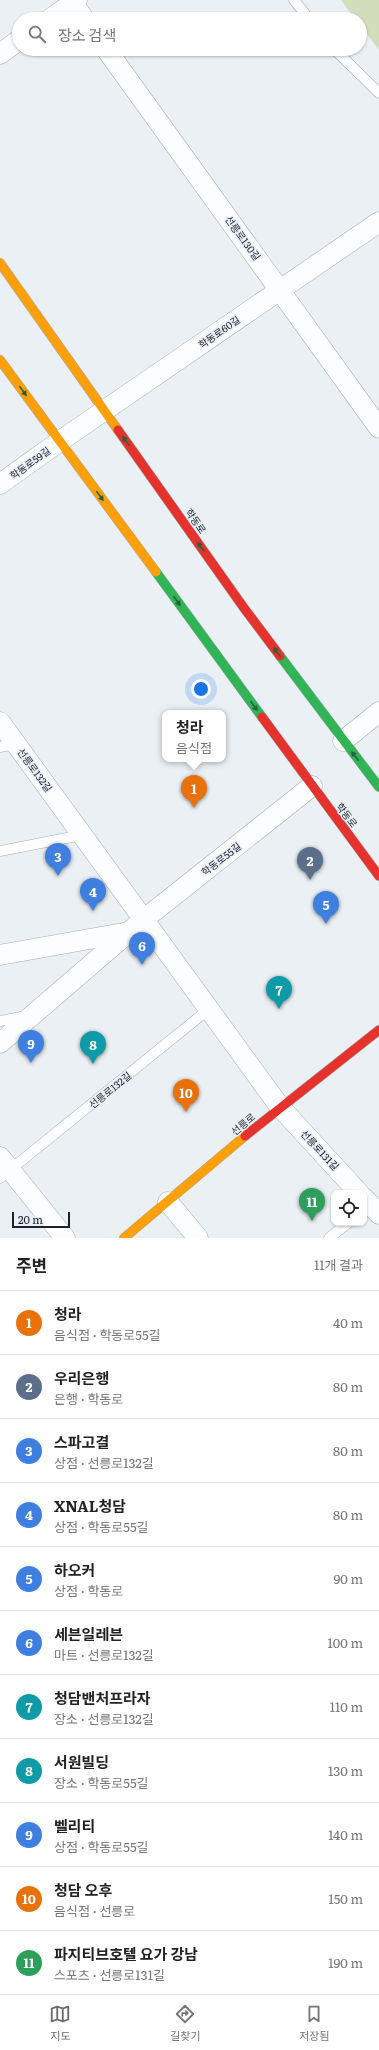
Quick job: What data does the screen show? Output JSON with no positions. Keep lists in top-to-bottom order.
{
  "streets": {
    "main road": ["학동로", "선릉로"],
    "street": [
      "선릉로130길",
      "학동로60길",
      "학동로59길",
      "선릉로132길",
      "학동로55길",
      "선릉로131길"
    ]
  },
  "crossings": [
    ["선릉로130길", "학동로60길"],
    ["학동로60길", "학동로59길"],
    ["학동로60길", "학동로"],
    ["학동로59길", "학동로"],
    ["학동로", "학동로55길"],
    ["선릉로132길", "학동로55길"],
    ["선릉로132길", "선릉로"],
    ["선릉로132길", "선릉로131길"],
    ["선릉로", "선릉로131길"]
  ],
  "scale_bar": "20 m",
  "page": {
    "search": "장소 검색",
    "popup": ["청라", "음식점"],
    "pins": [
      "1",
      "3",
      "2",
      "4",
      "5",
      "6",
      "7",
      "9",
      "8",
      "10",
      "11"
    ],
    "scale": "20 m",
    "heading": ["주변", "11개 결과"],
    "list": [
      {
        "mark": "1",
        "name": "청라",
        "note": "음식점 · 학동로55길",
        "value": "40 m"
      },
      {
        "mark": "2",
        "name": "우리은행",
        "note": "은행 · 학동로",
        "value": "80 m"
      },
      {
        "mark": "3",
        "name": "스파고결",
        "note": "상점 · 선릉로132길",
        "value": "80 m"
      },
      {
        "mark": "4",
        "name": "XNAL청담",
        "note": "상점 · 학동로55길",
        "value": "80 m"
      },
      {
        "mark": "5",
        "name": "하오커",
        "note": "상점 · 학동로",
        "value": "90 m"
      },
      {
        "mark": "6",
        "name": "세븐일레븐",
        "note": "마트 · 선릉로132길",
        "value": "100 m"
      },
      {
        "mark": "7",
        "name": "청담밴처프라자",
        "note": "장소 · 선릉로132길",
        "value": "110 m"
      },
      {
        "mark": "8",
        "name": "서원빌딩",
        "note": "장소 · 학동로55길",
        "value": "130 m"
      },
      {
        "mark": "9",
        "name": "벨리티",
        "note": "상점 · 학동로55길",
        "value": "140 m"
      },
      {
        "mark": "10",
        "name": "청담 오후",
        "note": "음식점 · 선릉로",
        "value": "150 m"
      },
      {
        "mark": "11",
        "name": "파지티브호텔 요가 강남",
        "note": "스포츠 · 선릉로131길",
        "value": "190 m"
      }
    ],
    "nav": ["지도", "길찾기", "저장됨"]
  }
}
